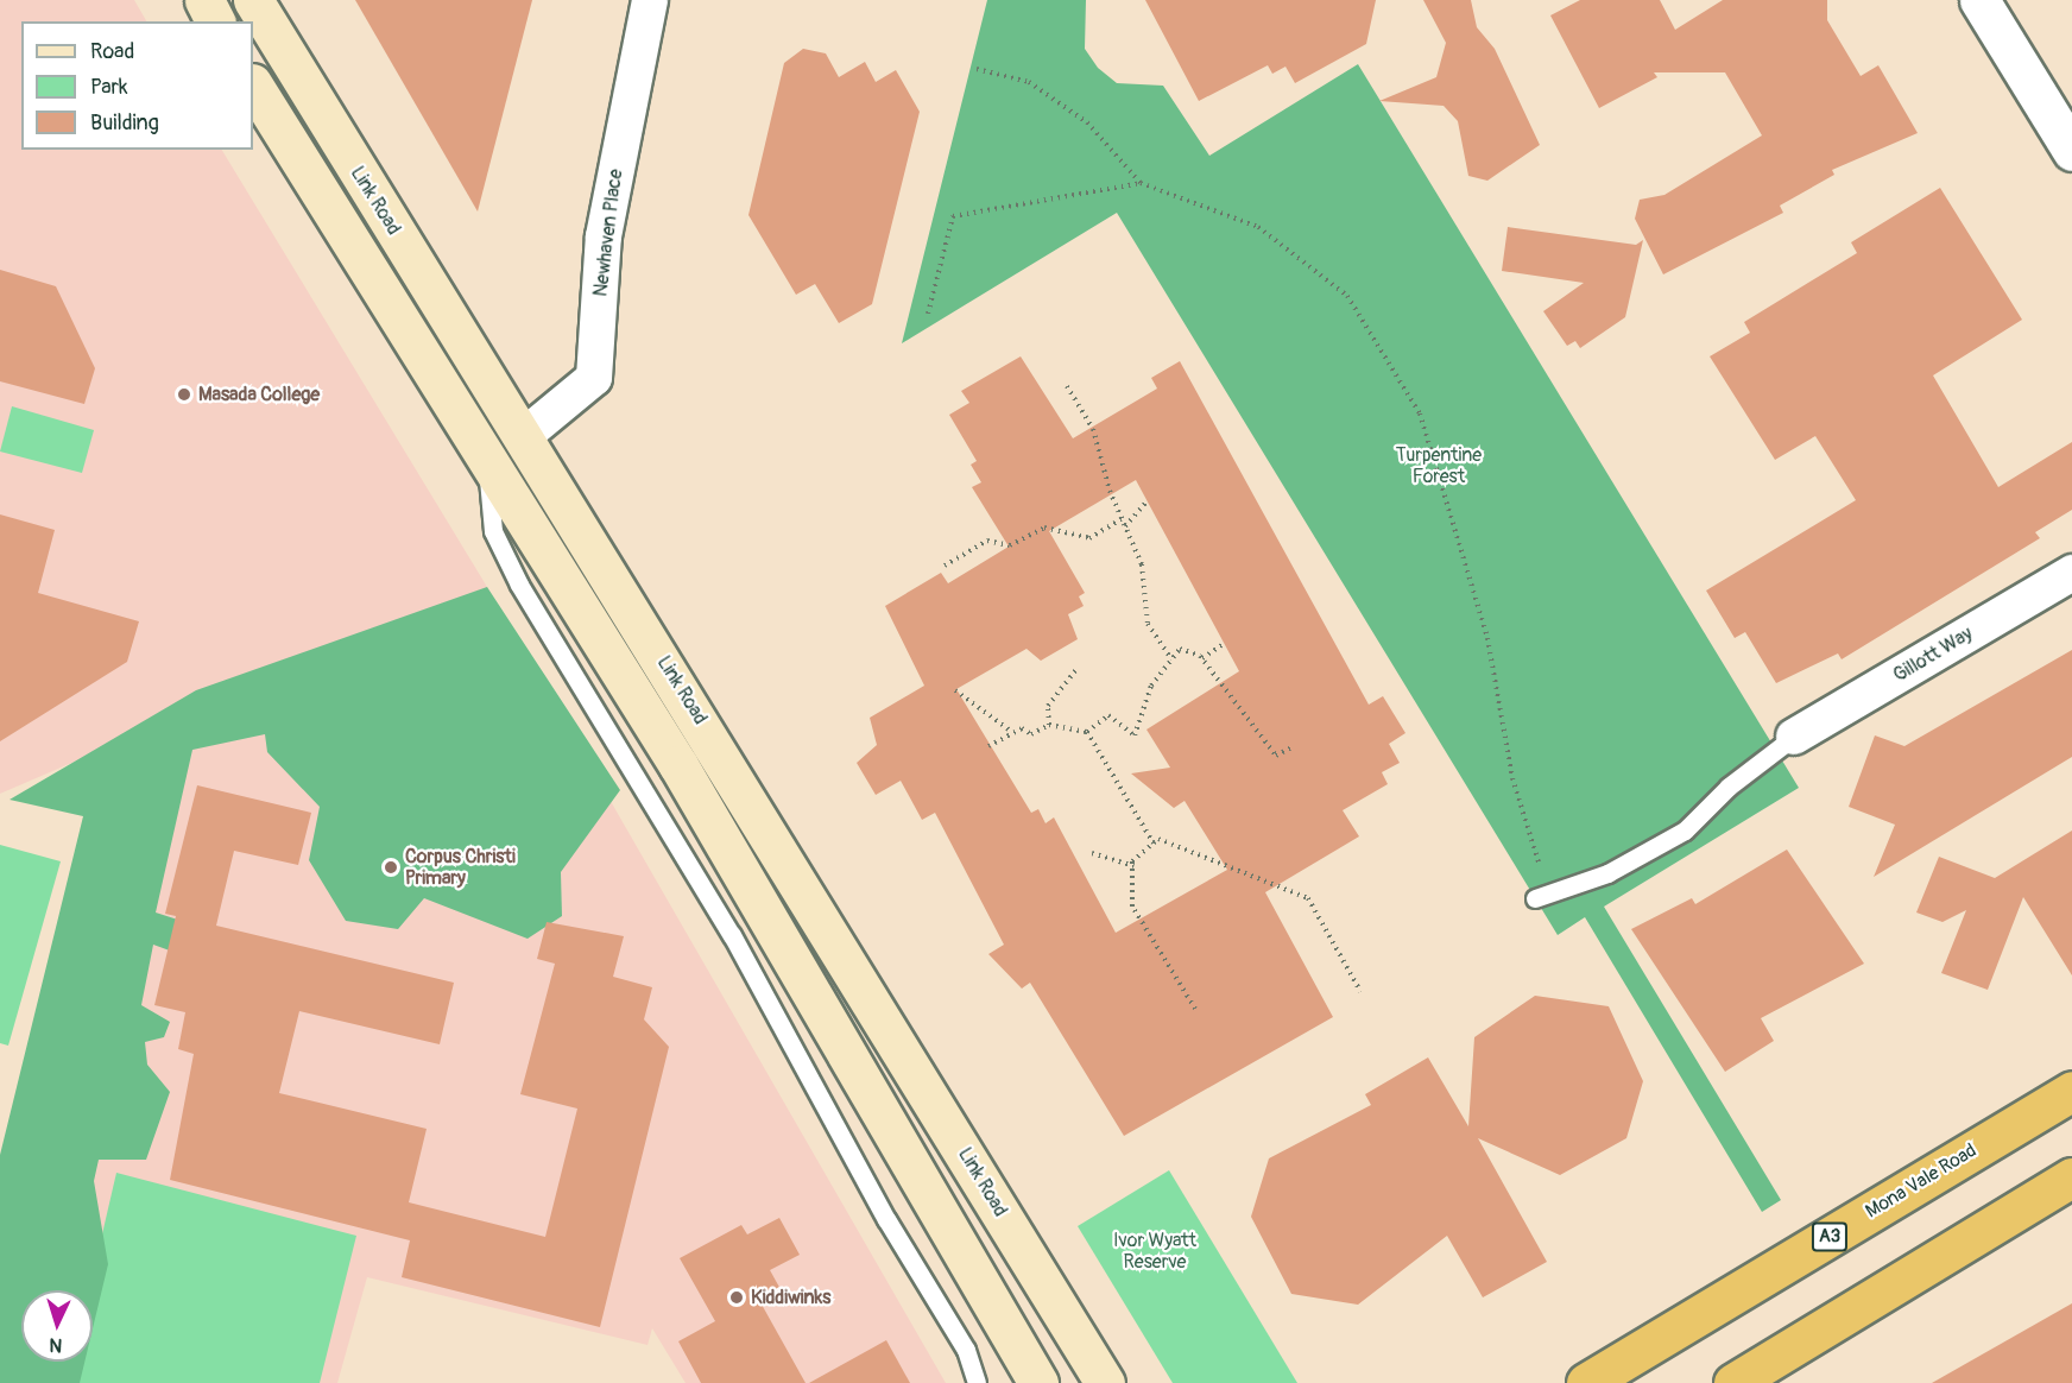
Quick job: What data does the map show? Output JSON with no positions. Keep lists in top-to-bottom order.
{
  "streets": {
    "highway": ["Mona Vale Road", "A3"],
    "main road": ["Link Road"],
    "street": ["Newhaven Place", "Gillott Way"]
  },
  "crossings": [
    ["Link Road", "Newhaven Place"]
  ],
  "parks": ["Turpentine Forest", "Ivor Wyatt Reserve"],
  "places": ["Masada College", "Corpus Christi Primary", "Kiddiwinks"],
  "legend": ["Road", "Park", "Building"],
  "north": "bottom"
}
